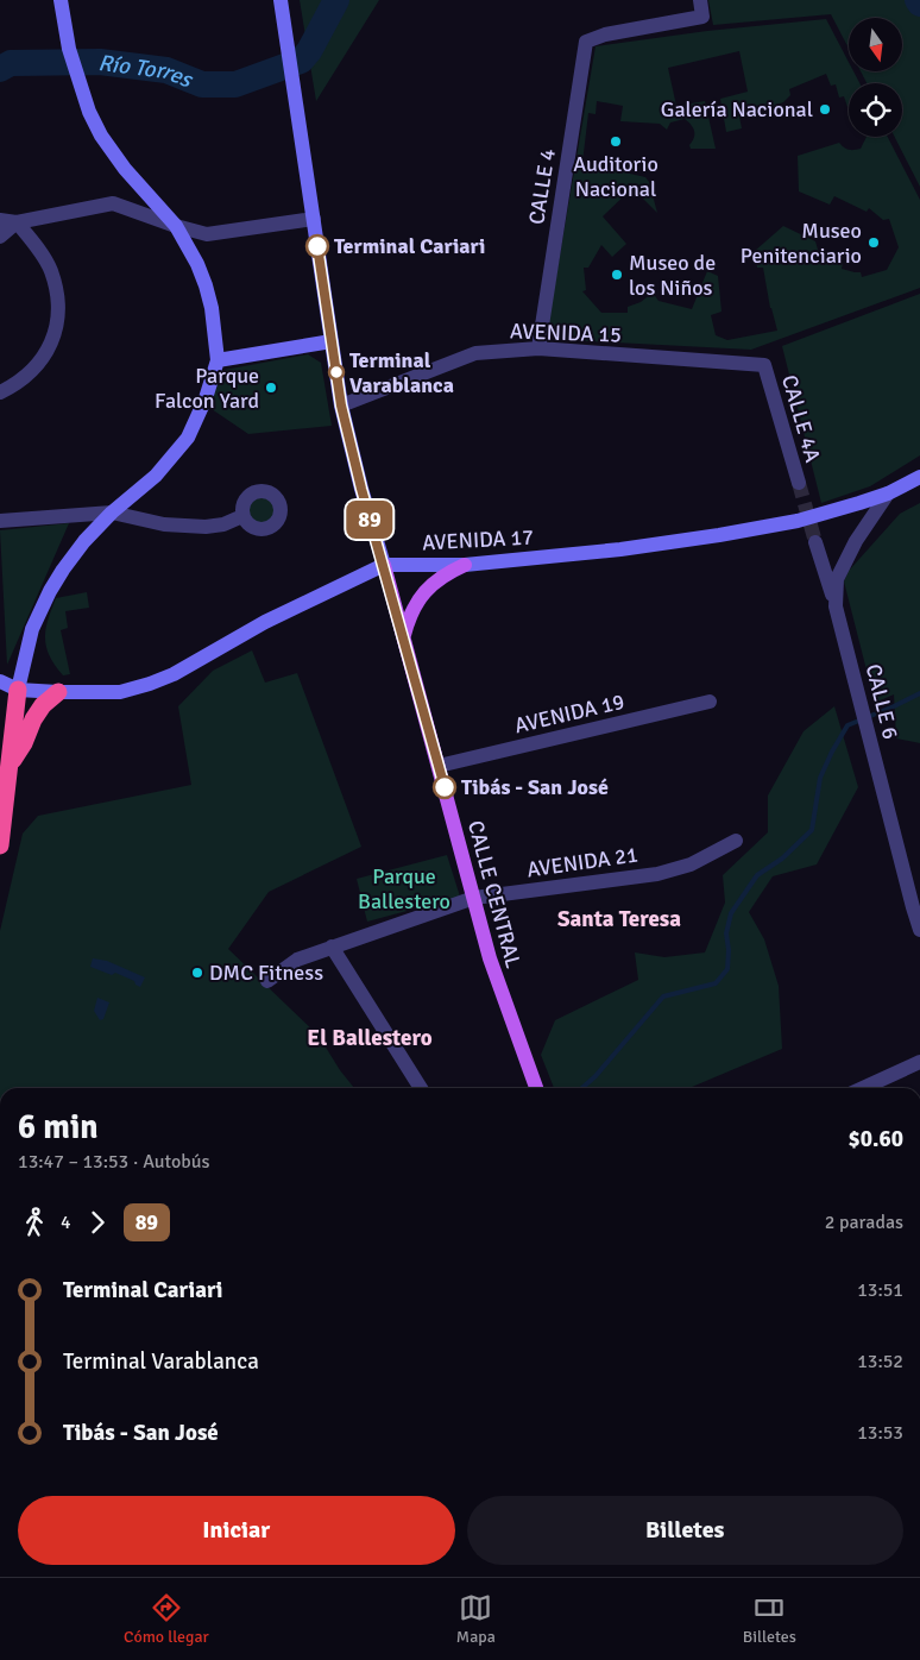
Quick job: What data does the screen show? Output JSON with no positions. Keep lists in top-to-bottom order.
{
  "streets": {
    "main road": ["CALLE CENTRAL"],
    "street": [
      "CALLE 4",
      "AVENIDA 15",
      "CALLE 4A",
      "AVENIDA 17",
      "CALLE 6",
      "AVENIDA 19",
      "AVENIDA 21"
    ]
  },
  "crossings": [
    ["CALLE 4", "AVENIDA 15"],
    ["AVENIDA 15", "CALLE 4A"],
    ["AVENIDA 17", "CALLE 6"],
    ["AVENIDA 17", "CALLE CENTRAL"],
    ["AVENIDA 19", "CALLE CENTRAL"],
    ["AVENIDA 21", "CALLE CENTRAL"]
  ],
  "districts": ["Santa Teresa", "El Ballestero"],
  "water": ["Río Torres"],
  "parks": ["Parque Ballestero"],
  "places": [
    "Galería Nacional",
    "Auditorio Nacional",
    "Museo Penitenciario",
    "Terminal Cariari",
    "Museo de los Niños",
    "Terminal Varablanca",
    "Parque Falcon Yard",
    "Tibás - San José",
    "DMC Fitness"
  ],
  "lines": ["bus line 89"],
  "north": "bottom",
  "page": {
    "on_map": "89",
    "heading": ["6 min", "13:47 – 13:53 · Autobús", "$0.60"],
    "legs": ["4", "89", "2 paradas"],
    "list": [
      {
        "name": "Terminal Cariari",
        "value": "13:51"
      },
      {
        "name": "Terminal Varablanca",
        "value": "13:52"
      },
      {
        "name": "Tibás - San José",
        "value": "13:53"
      }
    ],
    "buttons": ["Iniciar", "Billetes"],
    "tabs": ["Cómo llegar", "Mapa", "Billetes"]
  }
}
